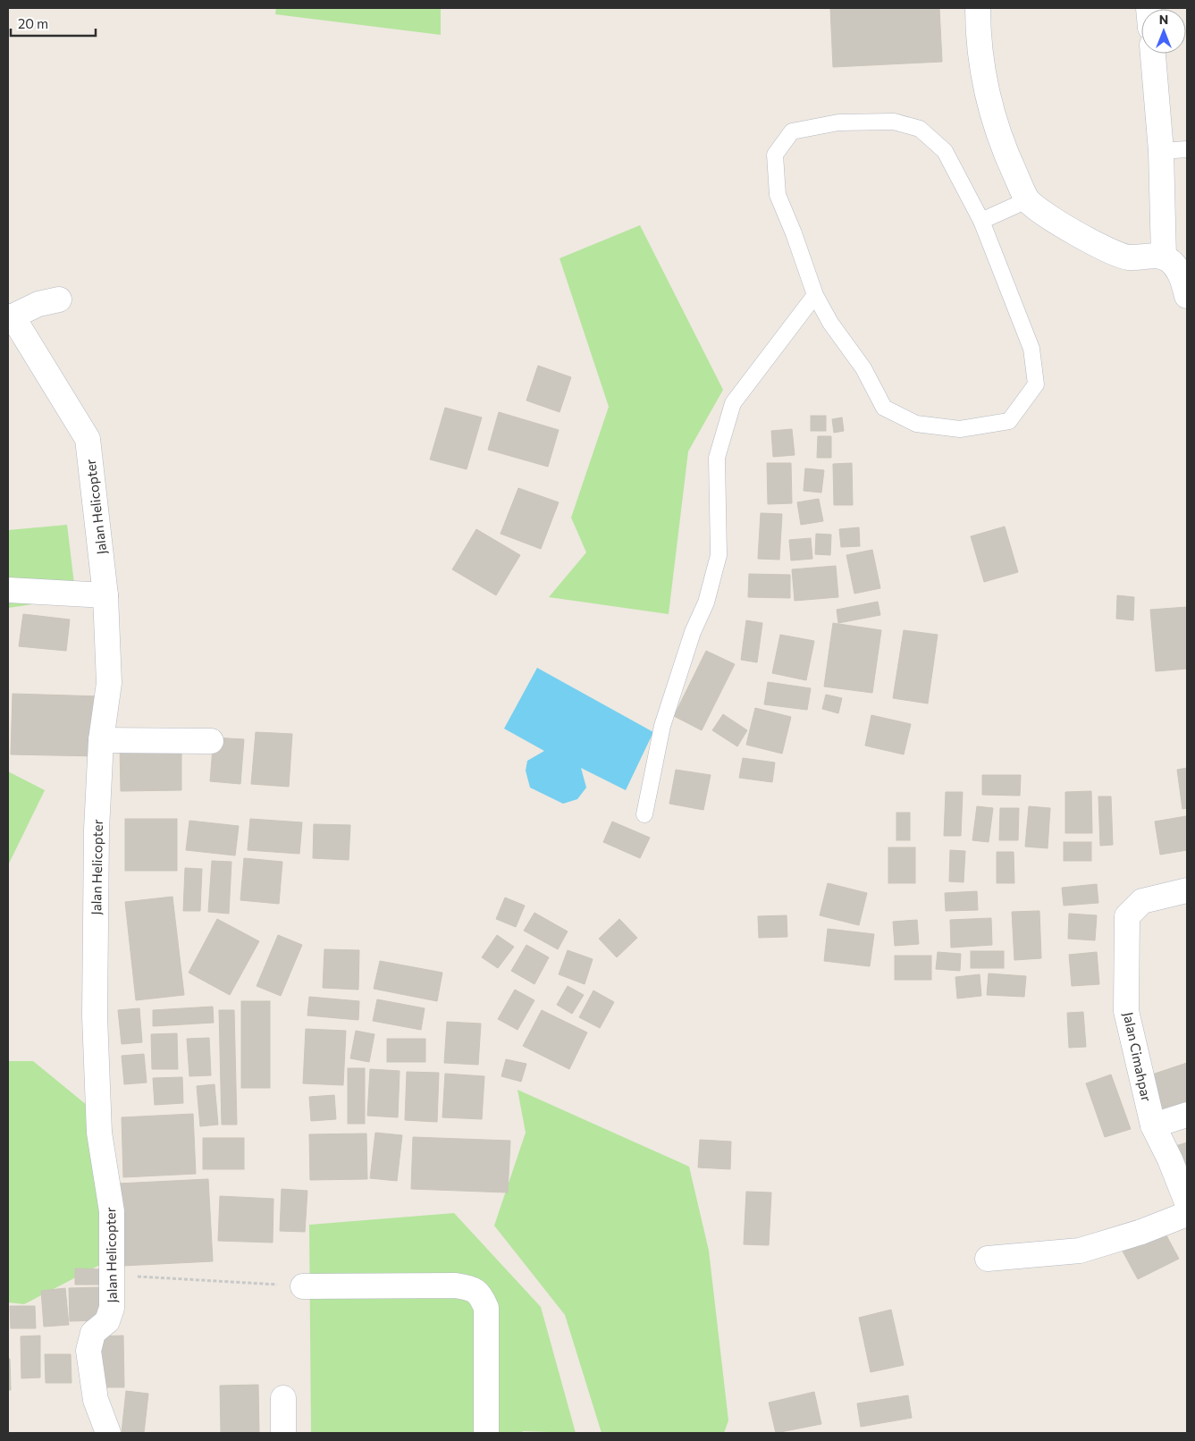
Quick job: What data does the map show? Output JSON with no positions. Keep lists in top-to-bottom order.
{
  "streets": {
    "street": ["Jalan Helicopter", "Jalan Cimahpar"]
  },
  "scale_bar": "20 m",
  "north": "top"
}
